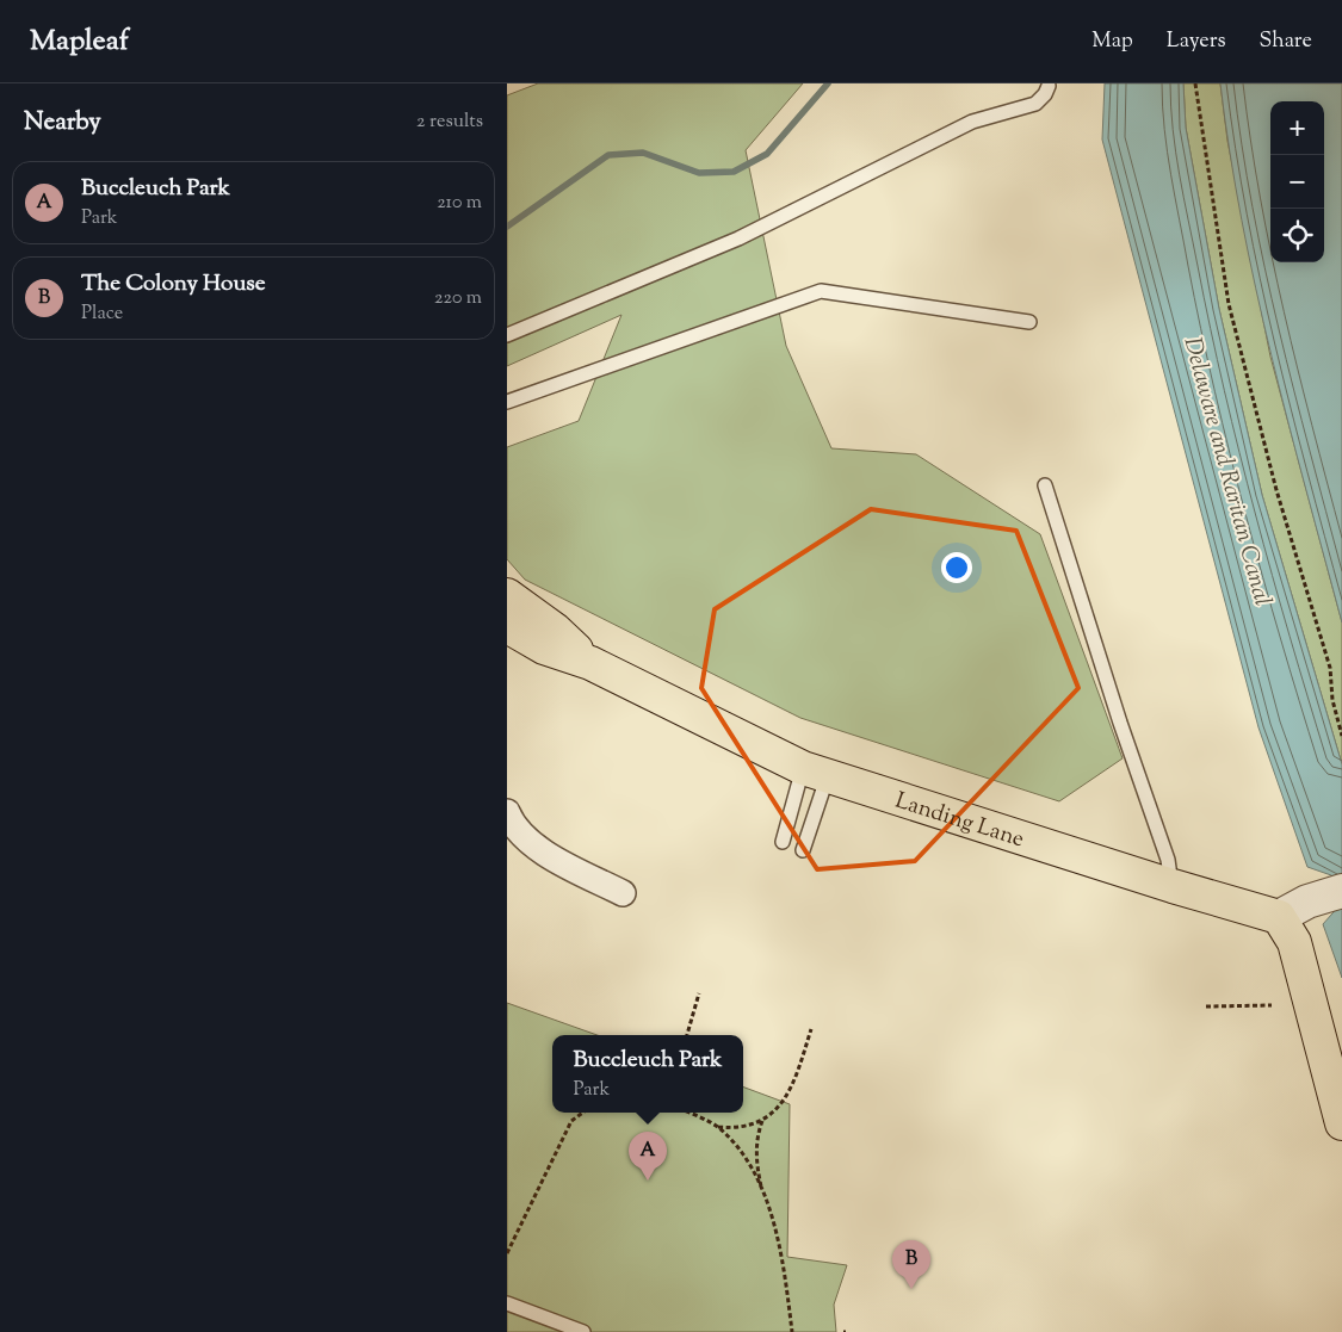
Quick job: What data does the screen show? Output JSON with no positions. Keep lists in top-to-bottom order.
{
  "streets": {
    "main road": ["Landing Lane"]
  },
  "water": ["Delaware and Raritan Canal"],
  "page": {
    "header": "Mapleaf",
    "nav": ["Map", "Layers", "Share"],
    "heading": ["Nearby", "2 results"],
    "map_buttons": ["+", "−"],
    "list": [
      {
        "mark": "A",
        "name": "Buccleuch Park",
        "note": "Park",
        "value": "210 m"
      },
      {
        "mark": "B",
        "name": "The Colony House",
        "note": "Place",
        "value": "220 m"
      }
    ],
    "popup": ["Buccleuch Park", "Park"],
    "pins": ["A", "B"]
  }
}
